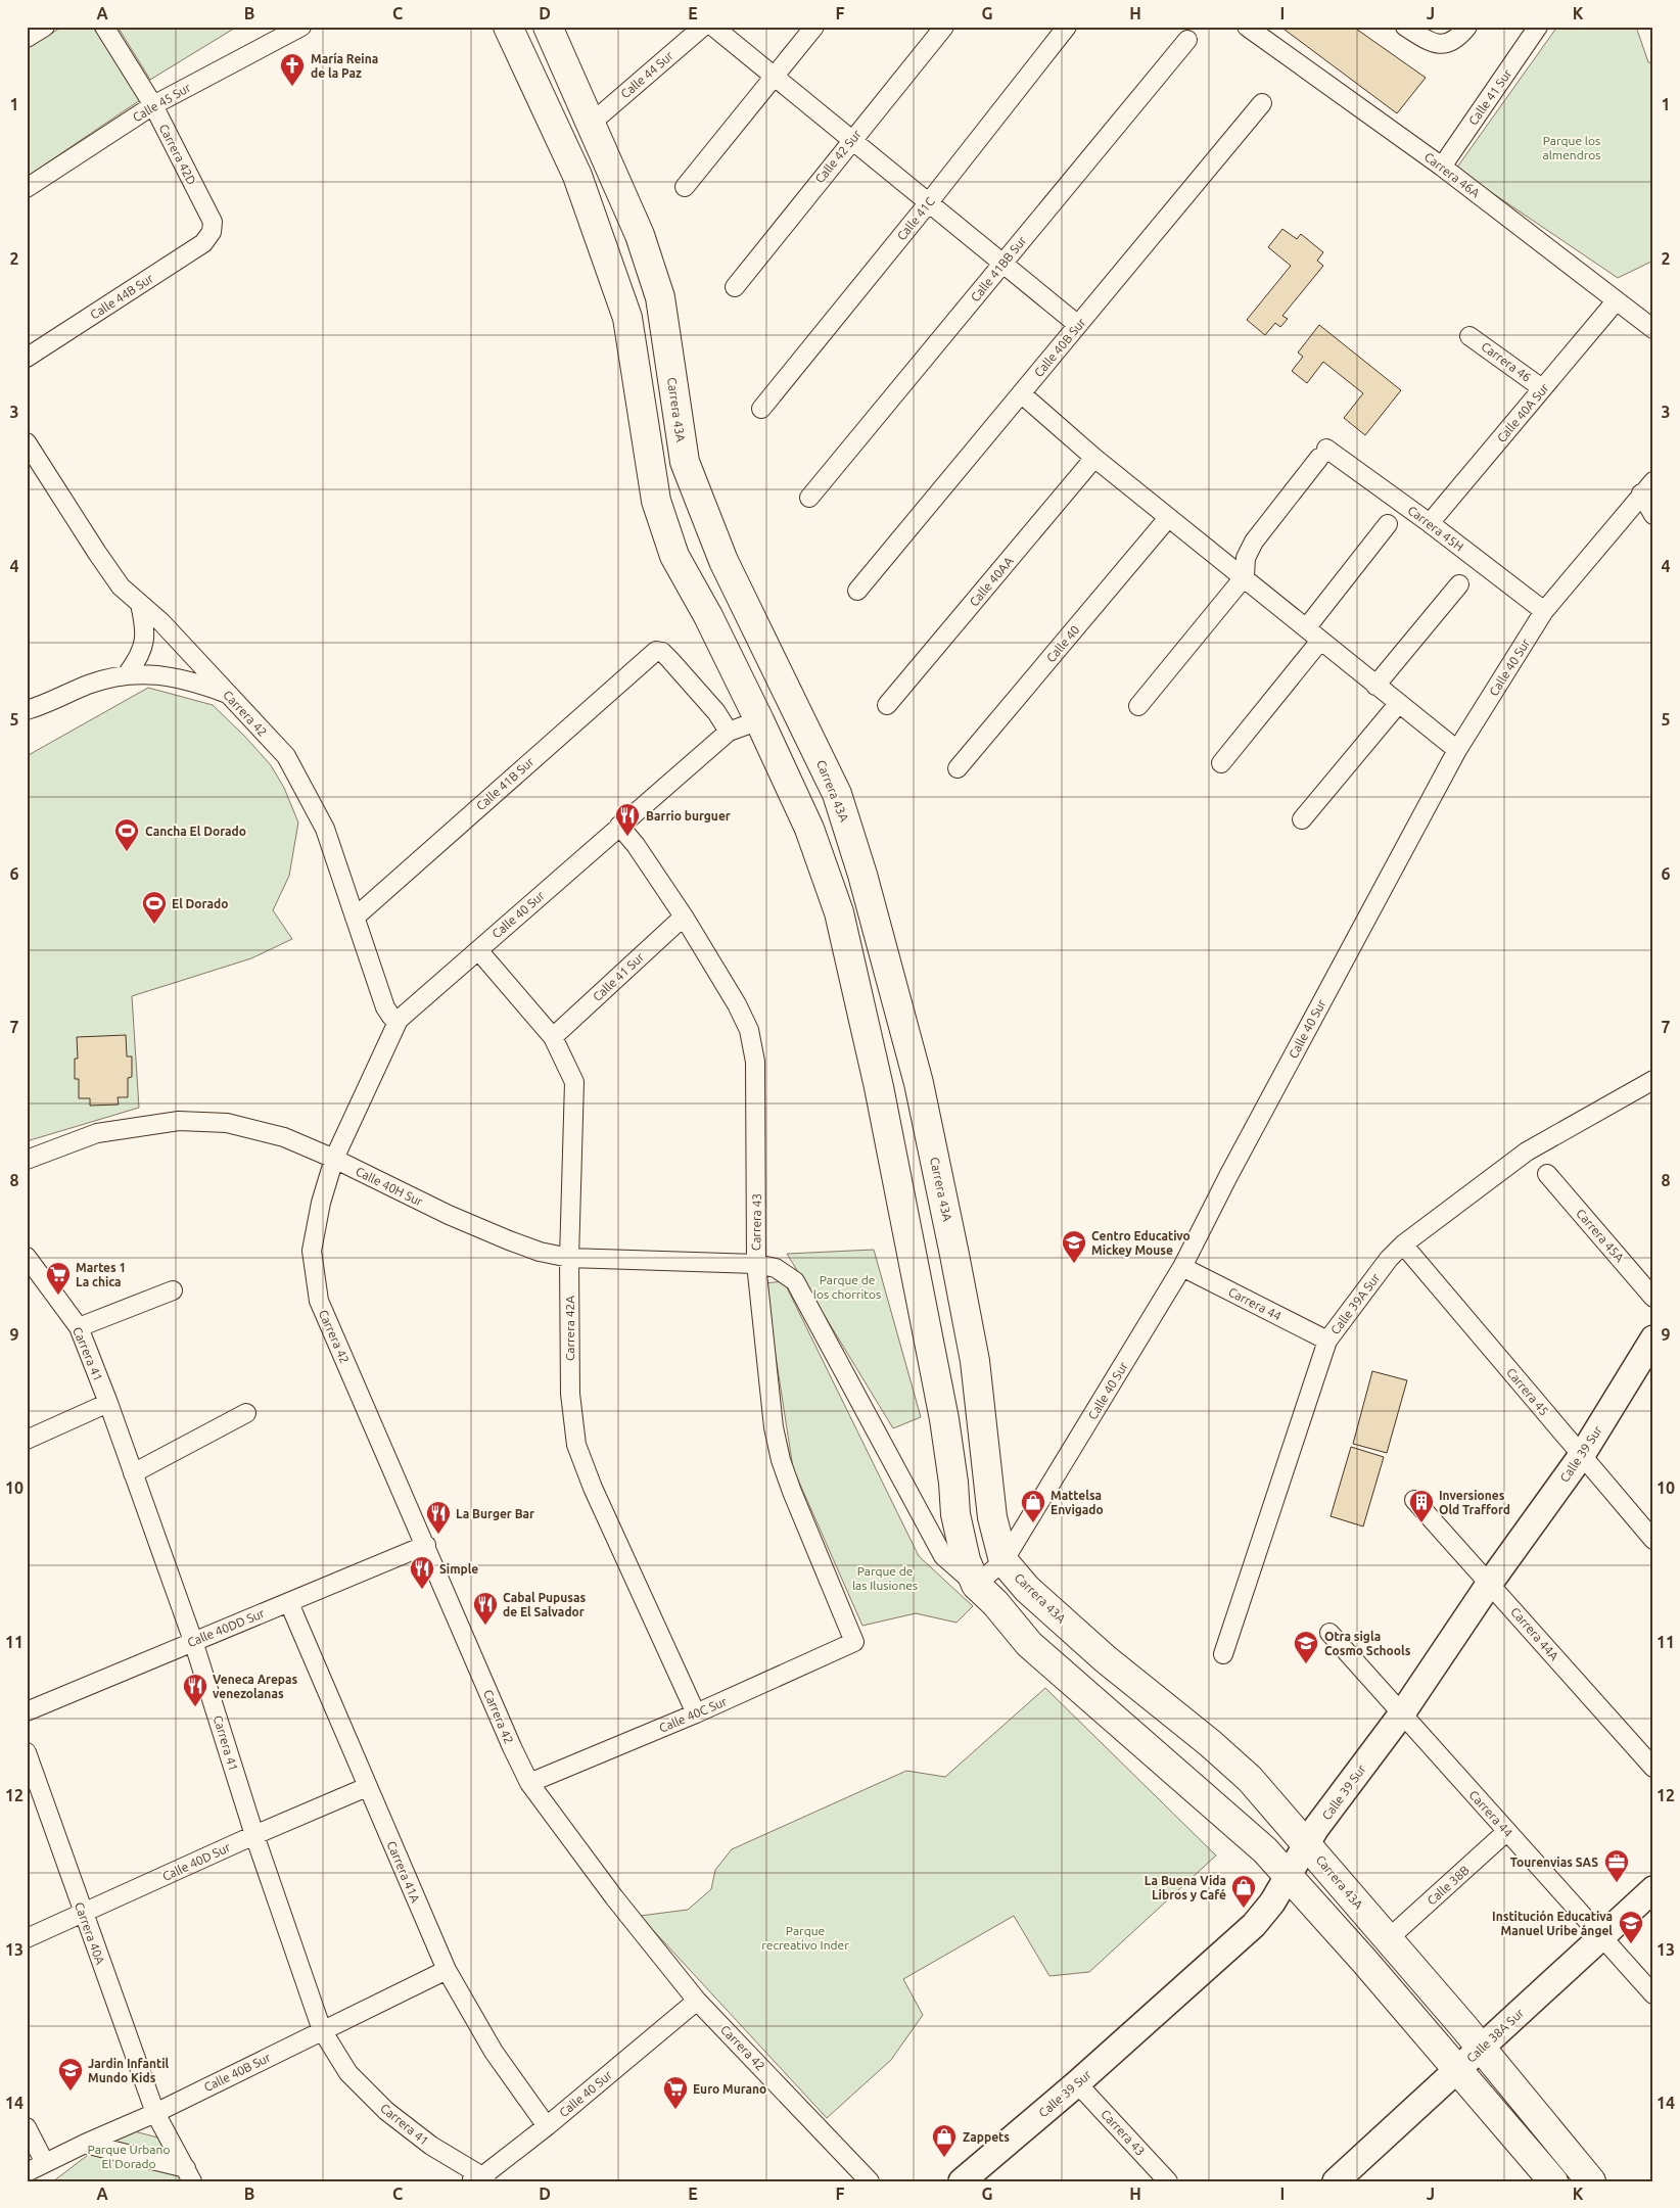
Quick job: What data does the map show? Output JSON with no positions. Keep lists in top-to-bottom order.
{
  "streets": {
    "main road": ["Carrera 43A"],
    "street": [
      "Calle 44 Sur",
      "Calle 41 Sur",
      "Calle 45 Sur",
      "Carrera 42D",
      "Calle 42 Sur",
      "Carrera 46A",
      "Calle 41C",
      "Calle 41BB Sur",
      "Calle 44B Sur",
      "Calle 40B Sur",
      "Carrera 46",
      "Calle 40A Sur",
      "Carrera 45H",
      "Calle 40AA",
      "Calle 40",
      "Calle 40 Sur",
      "Carrera 42",
      "Calle 41B Sur",
      "Calle 40H Sur",
      "Carrera 43",
      "Carrera 45A",
      "Carrera 44",
      "Calle 39A Sur",
      "Carrera 42A",
      "Carrera 41",
      "Carrera 45",
      "Calle 39 Sur",
      "Calle 40DD Sur",
      "Carrera 44A",
      "Calle 40C Sur",
      "Calle 40D Sur",
      "Carrera 41A",
      "Calle 38B",
      "Carrera 40A",
      "Calle 38A Sur"
    ]
  },
  "crossings": [
    ["Calle 44 Sur", "Carrera 43A"],
    ["Calle 41 Sur", "Carrera 46A"],
    ["Calle 41 Sur", "Carrera 43"],
    ["Calle 41 Sur", "Carrera 42A"],
    ["Calle 45 Sur", "Carrera 42D"],
    ["Carrera 42D", "Calle 44B Sur"],
    ["Carrera 46A", "Calle 40A Sur"],
    ["Calle 40B Sur", "Carrera 41"],
    ["Calle 40B Sur", "Carrera 41A"],
    ["Calle 40B Sur", "Carrera 40A"],
    ["Carrera 46", "Calle 40A Sur"],
    ["Carrera 43A", "Calle 40 Sur"],
    ["Carrera 43A", "Calle 39 Sur"],
    ["Carrera 43A", "Calle 38B"],
    ["Carrera 43A", "Calle 38A Sur"],
    ["Calle 40A Sur", "Carrera 45H"],
    ["Carrera 45H", "Calle 40 Sur"],
    ["Calle 40 Sur", "Carrera 42"],
    ["Calle 40 Sur", "Calle 41B Sur"],
    ["Calle 40 Sur", "Calle 40H Sur"],
    ["Calle 40 Sur", "Carrera 43"],
    ["Calle 40 Sur", "Carrera 44"],
    ["Calle 40 Sur", "Carrera 42A"],
    ["Calle 40 Sur", "Carrera 41"],
    ["Calle 40 Sur", "Carrera 41A"],
    ["Carrera 42", "Calle 41B Sur"],
    ["Carrera 42", "Calle 40H Sur"],
    ["Carrera 42", "Calle 40DD Sur"],
    ["Carrera 42", "Calle 40C Sur"],
    ["Calle 40H Sur", "Carrera 43"],
    ["Calle 40H Sur", "Carrera 42A"],
    ["Carrera 43", "Calle 39 Sur"],
    ["Carrera 43", "Calle 40C Sur"],
    ["Carrera 44", "Calle 39A Sur"],
    ["Carrera 44", "Calle 39 Sur"],
    ["Carrera 44", "Calle 38B"],
    ["Carrera 44", "Calle 38A Sur"],
    ["Calle 39A Sur", "Carrera 45"],
    ["Carrera 42A", "Calle 40C Sur"],
    ["Carrera 41", "Calle 40DD Sur"],
    ["Carrera 41", "Calle 40D Sur"],
    ["Carrera 45", "Calle 39 Sur"],
    ["Calle 39 Sur", "Carrera 44A"],
    ["Calle 40DD Sur", "Carrera 41A"],
    ["Calle 40D Sur", "Carrera 41A"],
    ["Calle 40D Sur", "Carrera 40A"]
  ],
  "parks": [
    "Parque los almendros",
    "Parque de los chorritos",
    "Parque de las Ilusiones",
    "Parque recreativo Inder",
    "Parque Urbano El Dorado"
  ],
  "places": {
    "church": ["María Reina de la Paz"],
    "restaurant": [
      "Barrio burguer",
      "La Burger Bar",
      "Simple",
      "Cabal Pupusas de El Salvador",
      "Veneca Arepas venezolanas"
    ],
    "sports": ["Cancha El Dorado", "El Dorado"],
    "school or university": [
      "Centro Educativo Mickey Mouse",
      "Otra sigla Cosmo Schools",
      "Institución Educativa Manuel Uribe ángel",
      "Jardin Infantil Mundo Kids"
    ],
    "supermarket": ["Martes 1 La chica", "Euro Murano"],
    "shop": ["Mattelsa Envigado", "La Buena Vida Libros y Café", "Zappets"],
    "building": ["Inversiones Old Trafford"],
    "office": ["Tourenvias SAS"]
  },
  "grid": {
    "columns": [
      "A",
      "B",
      "C",
      "D",
      "E",
      "F",
      "G",
      "H",
      "I",
      "J",
      "K"
    ],
    "rows": [
      "1",
      "2",
      "3",
      "4",
      "5",
      "6",
      "7",
      "8",
      "9",
      "10",
      "11",
      "12",
      "13",
      "14"
    ]
  }
}
